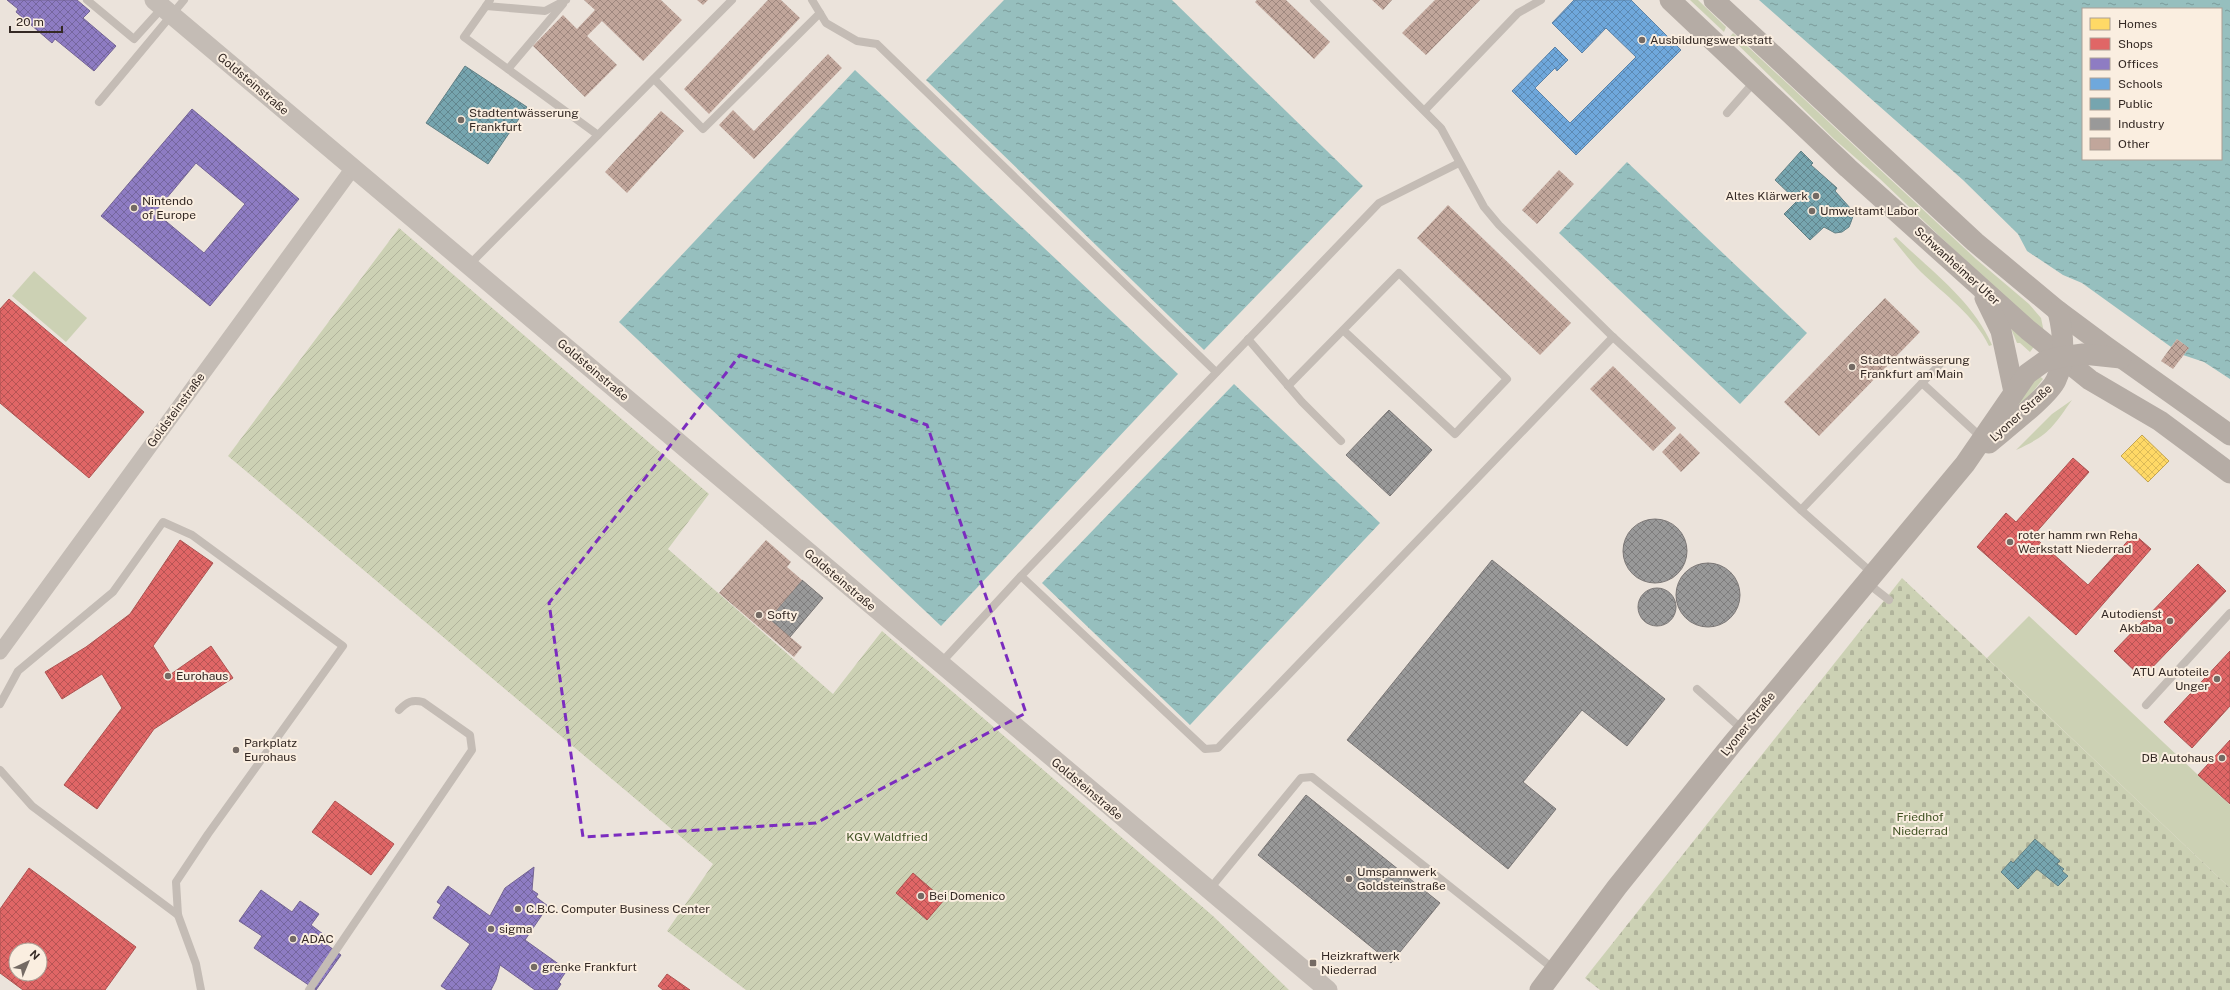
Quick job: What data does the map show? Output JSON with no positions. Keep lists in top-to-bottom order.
{
  "streets": {
    "main road": ["Schwanheimer Ufer", "Lyoner Straße"],
    "street": ["Goldsteinstraße"]
  },
  "crossings": [
    ["Schwanheimer Ufer", "Lyoner Straße"]
  ],
  "parks": ["Friedhof Niederrad", "KGV Waldfried"],
  "places": {
    "other": [
      "Ausbildungswerkstatt",
      "Stadtentwässerung Frankfurt",
      "Altes Klärwerk",
      "Nintendo of Europe",
      "Umweltamt Labor",
      "Stadtentwässerung Frankfurt am Main",
      "roter hamm rwn Reha Werkstatt Niederrad",
      "Softy",
      "Autodienst Akbaba",
      "Eurohaus",
      "ATU Autoteile Unger",
      "Parkplatz Eurohaus",
      "DB Autohaus",
      "Umspannwerk Goldsteinstraße",
      "Bei Domenico",
      "C.B.C. Computer Business Center",
      "sigma",
      "ADAC",
      "grenke Frankfurt"
    ],
    "transit": ["Heizkraftwerk Niederrad"]
  },
  "legend": [
    "Homes",
    "Shops",
    "Offices",
    "Schools",
    "Public",
    "Industry",
    "Other"
  ],
  "scale_bar": "20 m",
  "north": "top right"
}
